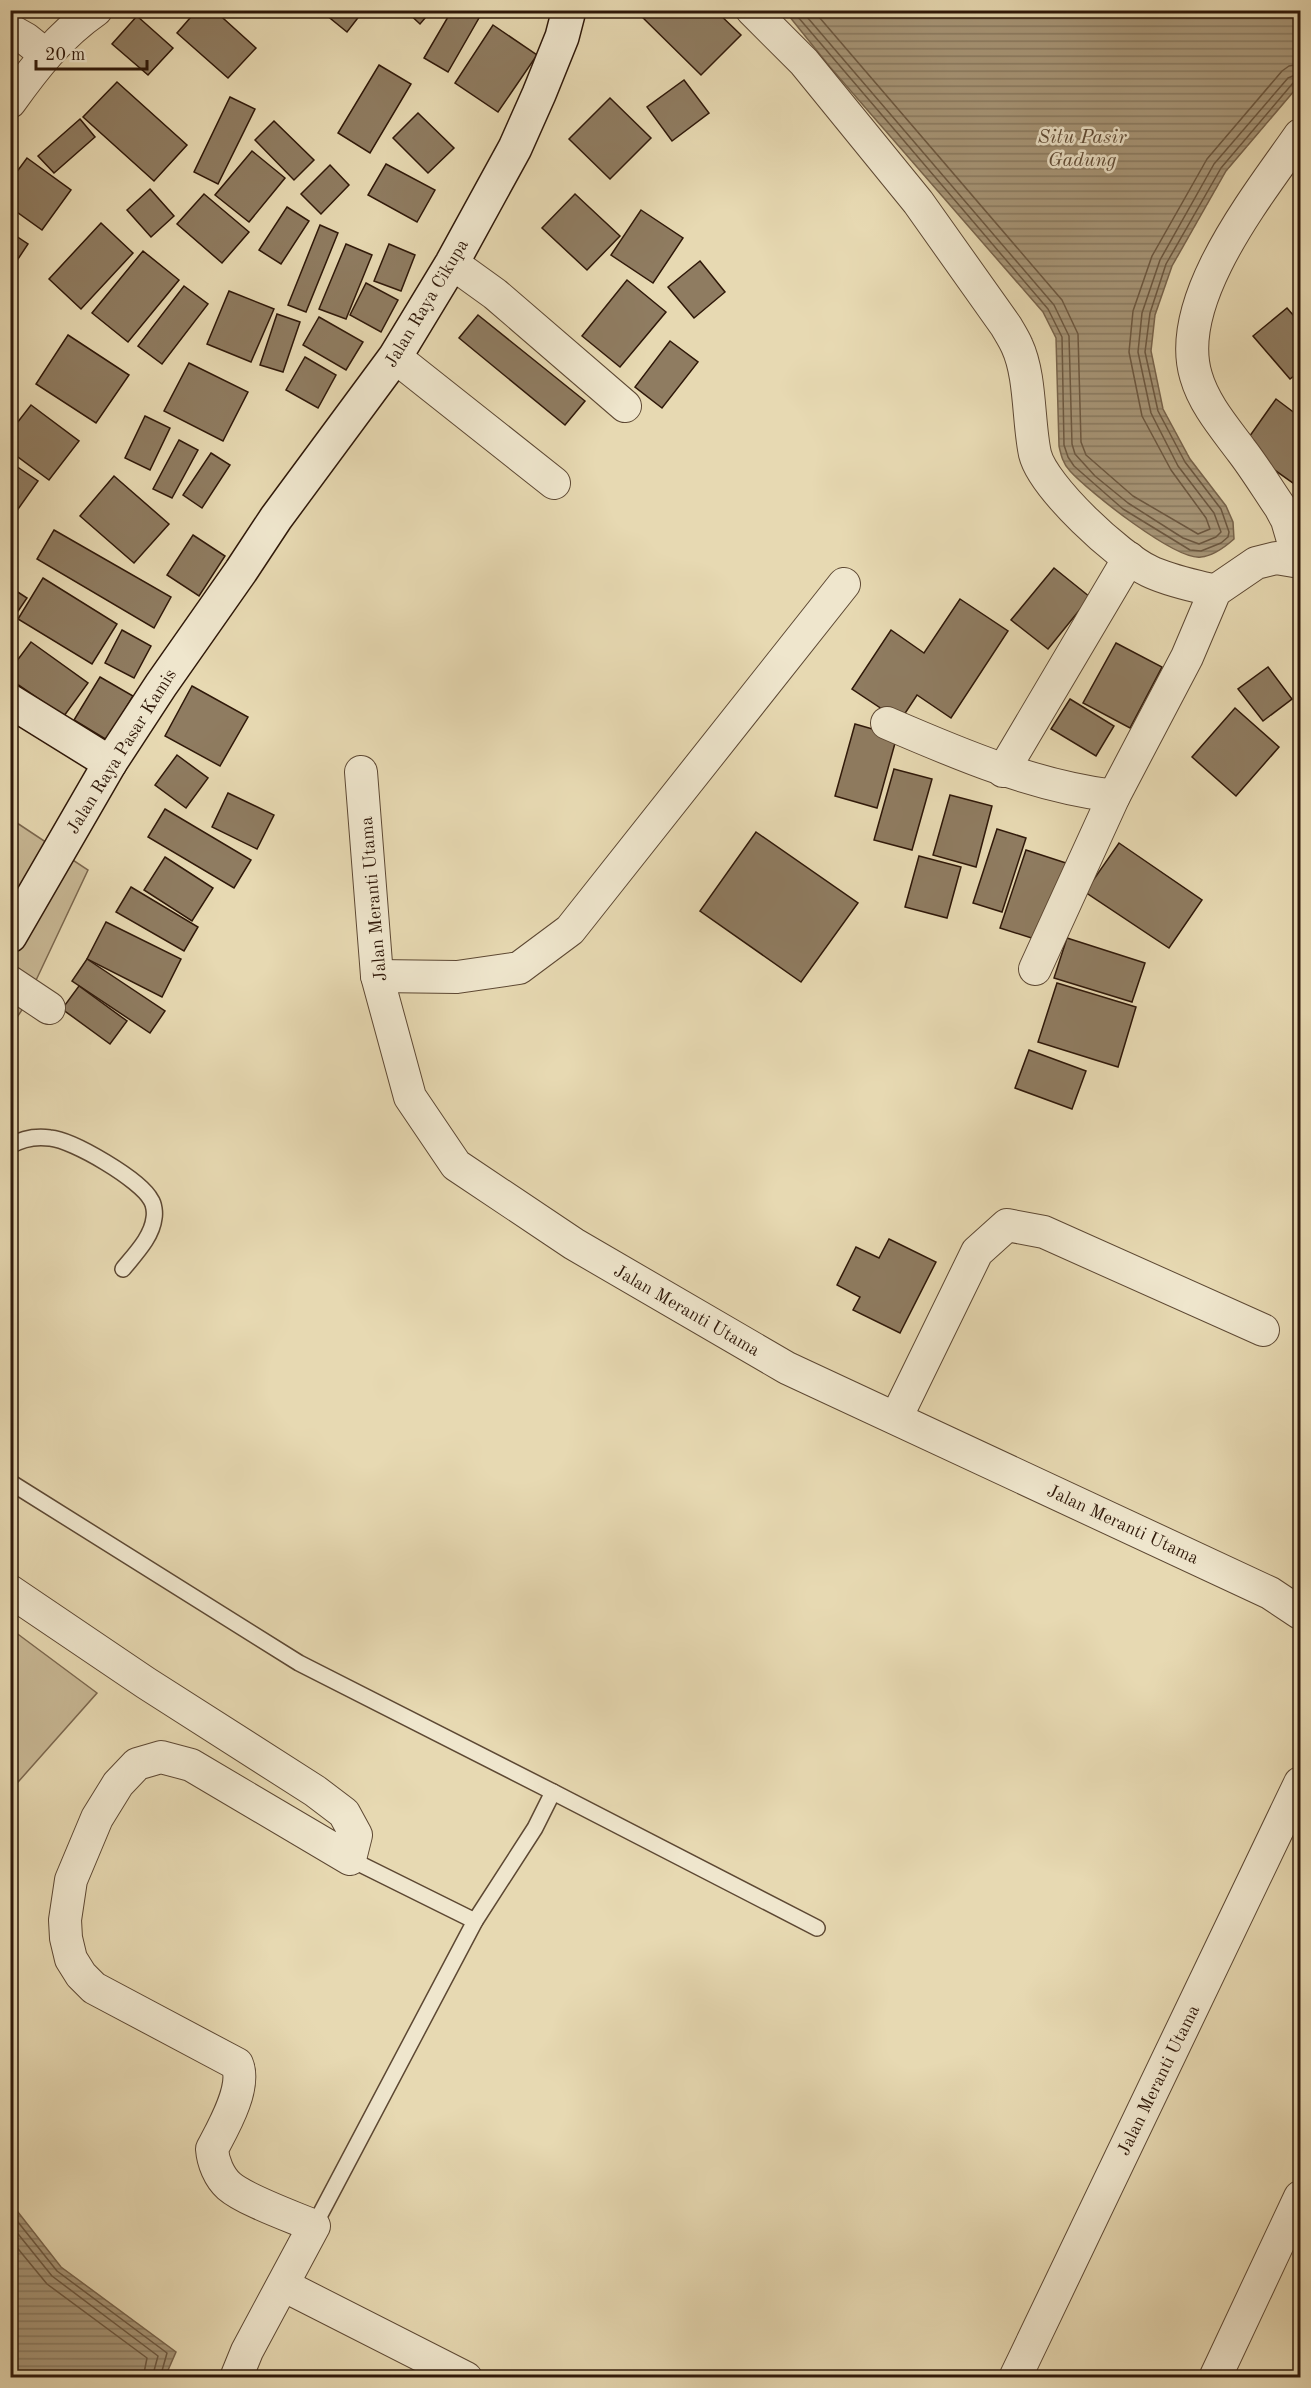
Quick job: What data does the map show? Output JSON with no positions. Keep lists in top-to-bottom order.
{
  "streets": {
    "main road": ["Jalan Raya Cikupa", "Jalan Raya Pasar Kamis"],
    "street": ["Jalan Meranti Utama"]
  },
  "crossings": [
    ["Jalan Raya Cikupa", "Jalan Raya Pasar Kamis"]
  ],
  "water": ["Situ Pasir Gadung"],
  "scale_bar": "20 m"
}
